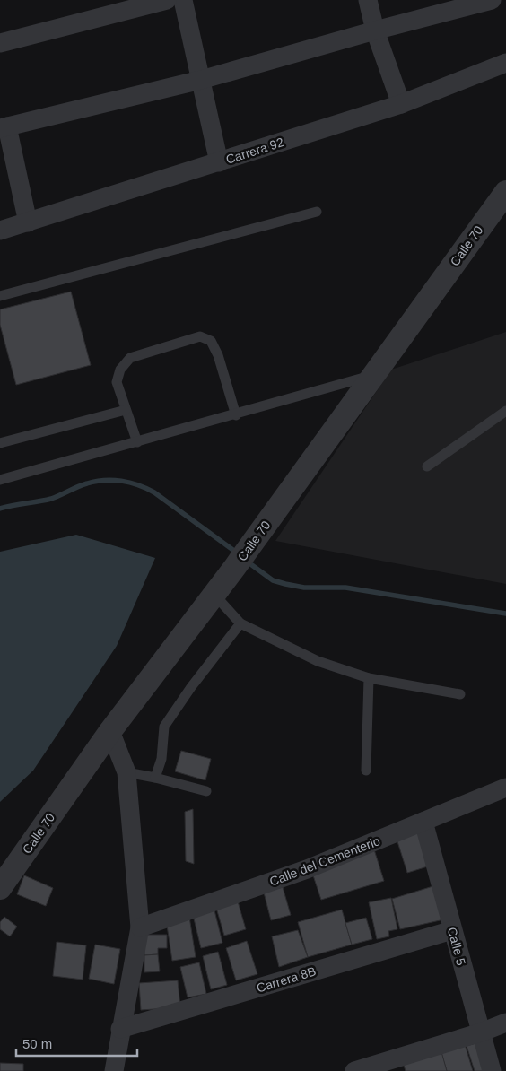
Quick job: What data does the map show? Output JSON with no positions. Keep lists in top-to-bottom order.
{
  "streets": {
    "street": [
      "Carrera 92",
      "Calle 70",
      "Calle del Cementerio",
      "Calle 5",
      "Carrera 8B"
    ]
  },
  "crossings": [
    ["Calle del Cementerio", "Calle 5"],
    ["Calle 5", "Carrera 8B"]
  ],
  "scale_bar": "50 m"
}
